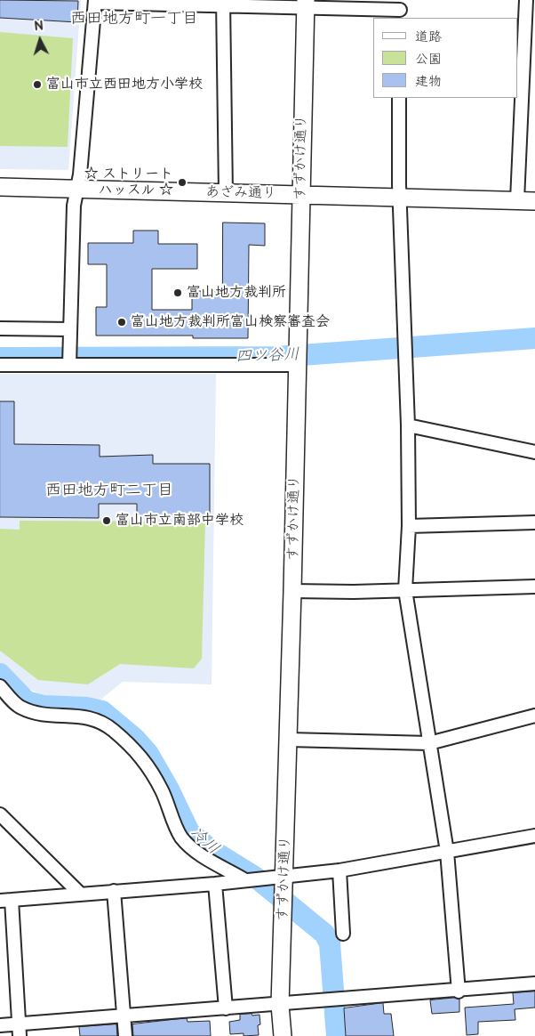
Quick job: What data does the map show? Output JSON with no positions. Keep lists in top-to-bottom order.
{
  "streets": {
    "street": ["すずかけ通り", "あざみ通り"]
  },
  "crossings": [
    ["すずかけ通り", "あざみ通り"]
  ],
  "districts": ["西田地方町一丁目", "西田地方町二丁目"],
  "water": ["四ツ谷川", "冷川"],
  "places": [
    "富山市立西田地方小学校",
    "☆ ストリート ハッスル ☆",
    "富山地方裁判所",
    "富山地方裁判所富山検察審査会",
    "富山市立南部中学校"
  ],
  "legend": ["道路", "公園", "建物"],
  "north": "top"
}
